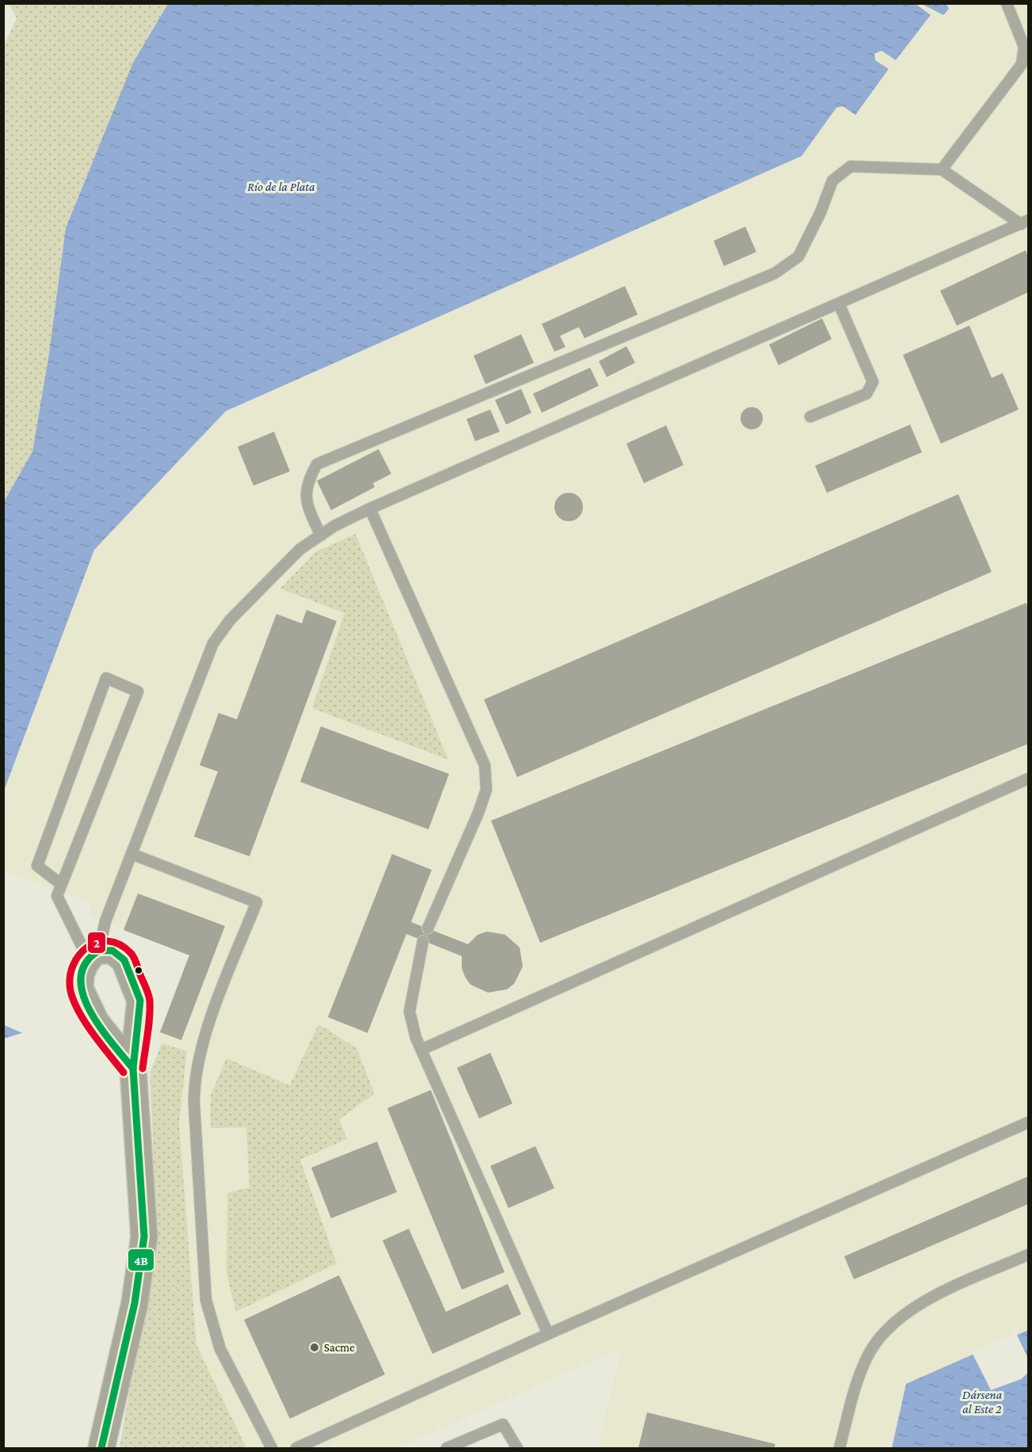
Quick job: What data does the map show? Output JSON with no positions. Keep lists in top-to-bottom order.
{
  "water": ["Río de la Plata", "Dársena al Este 2"],
  "places": ["Sacme"],
  "lines": ["transit line 2", "transit line 4B"]
}
